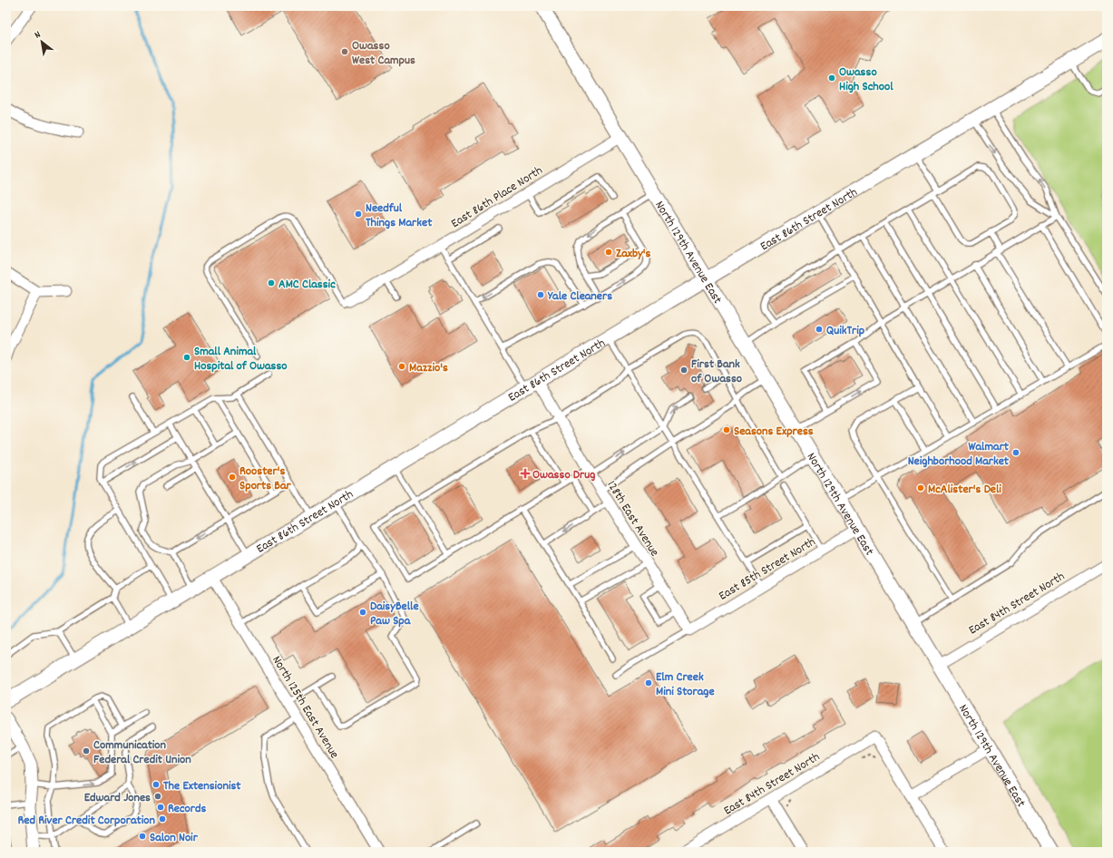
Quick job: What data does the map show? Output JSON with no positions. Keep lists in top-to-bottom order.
{
  "streets": {
    "main road": ["East 86th Street North", "North 129th Avenue East"],
    "street": [
      "East 86th Place North",
      "128th East Avenue",
      "East 85th Street North",
      "East 84th Street North",
      "North 125th East Avenue"
    ]
  },
  "crossings": [
    ["East 86th Place North", "North 129th Avenue East"],
    ["East 86th Street North", "North 129th Avenue East"],
    ["East 86th Street North", "128th East Avenue"],
    ["East 86th Street North", "North 125th East Avenue"],
    ["North 129th Avenue East", "East 85th Street North"],
    ["North 129th Avenue East", "East 84th Street North"],
    ["128th East Avenue", "East 85th Street North"]
  ],
  "places": {
    "other": [
      "Owasso West Campus",
      "Owasso High School",
      "Needful Things Market",
      "Zaxby's",
      "AMC Classic",
      "Yale Cleaners",
      "QuikTrip",
      "Small Animal Hospital of Owasso",
      "Mazzio's",
      "First Bank of Owasso",
      "Seasons Express",
      "Walmart Neighborhood Market",
      "Rooster's Sports Bar",
      "McAlister's Deli",
      "DaisyBelle Paw Spa",
      "Elm Creek Mini Storage",
      "Communication Federal Credit Union",
      "The Extensionist",
      "Edward Jones",
      "Records",
      "Red River Credit Corporation",
      "Salon Noir"
    ],
    "health": ["Owasso Drug"]
  },
  "north": "top left"
}
